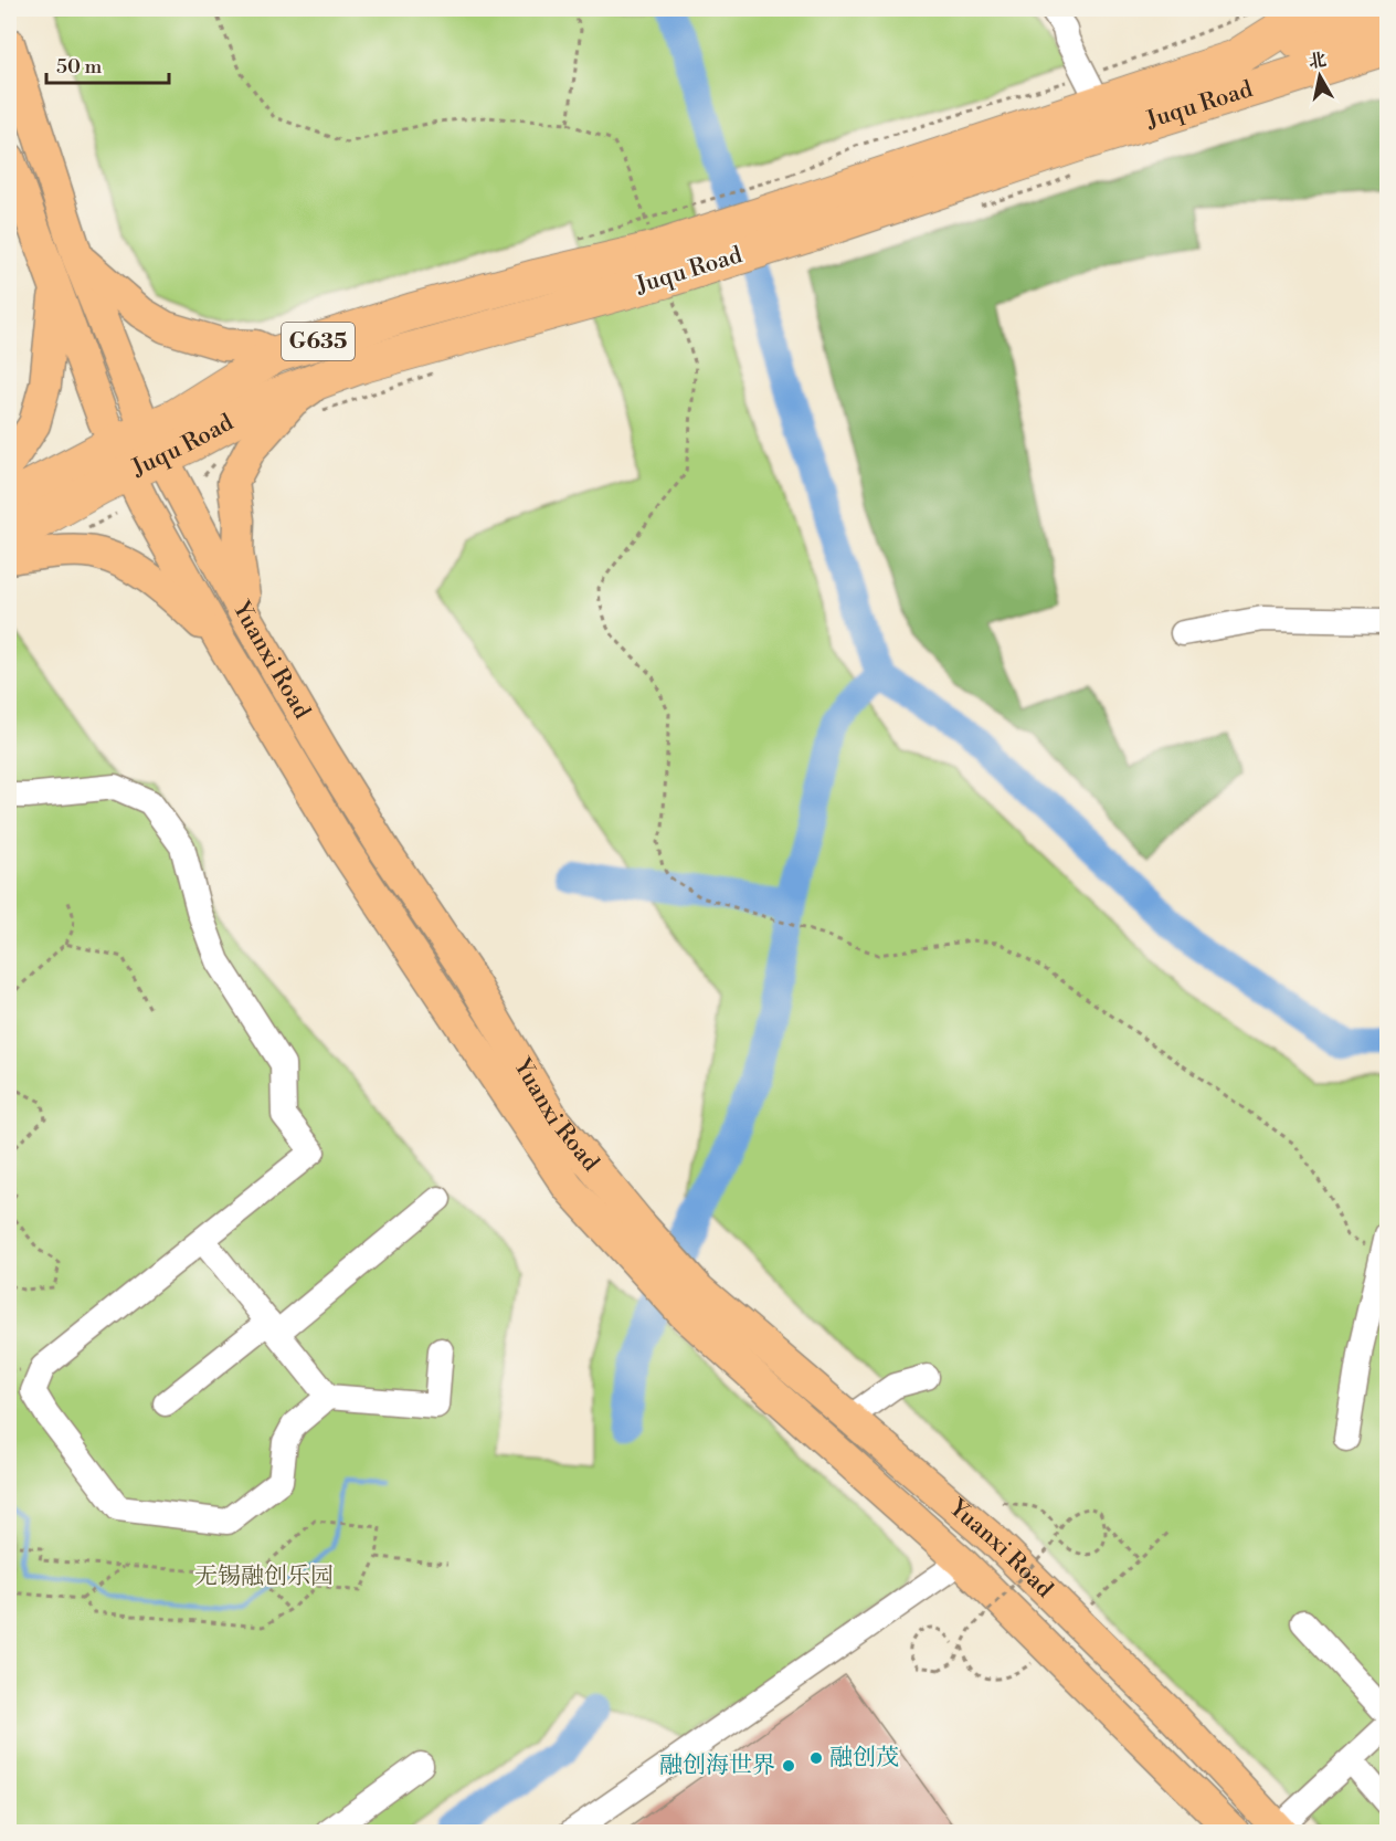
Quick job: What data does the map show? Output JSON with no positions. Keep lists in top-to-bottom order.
{
  "streets": {
    "highway": ["Juqu Road", "G635"],
    "main road": ["Yuanxi Road"]
  },
  "crossings": [
    ["Juqu Road", "Yuanxi Road"]
  ],
  "parks": ["无锡融创乐园"],
  "places": ["融创茂", "融创海世界"],
  "scale_bar": "50 m",
  "north": "top"
}
